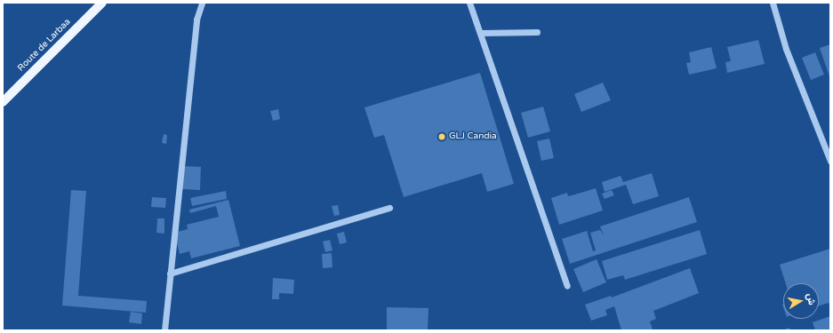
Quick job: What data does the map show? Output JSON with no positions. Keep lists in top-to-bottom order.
{
  "streets": {
    "main road": ["Route de Larbaa"]
  },
  "places": ["GLJ Candia"],
  "north": "right"
}
